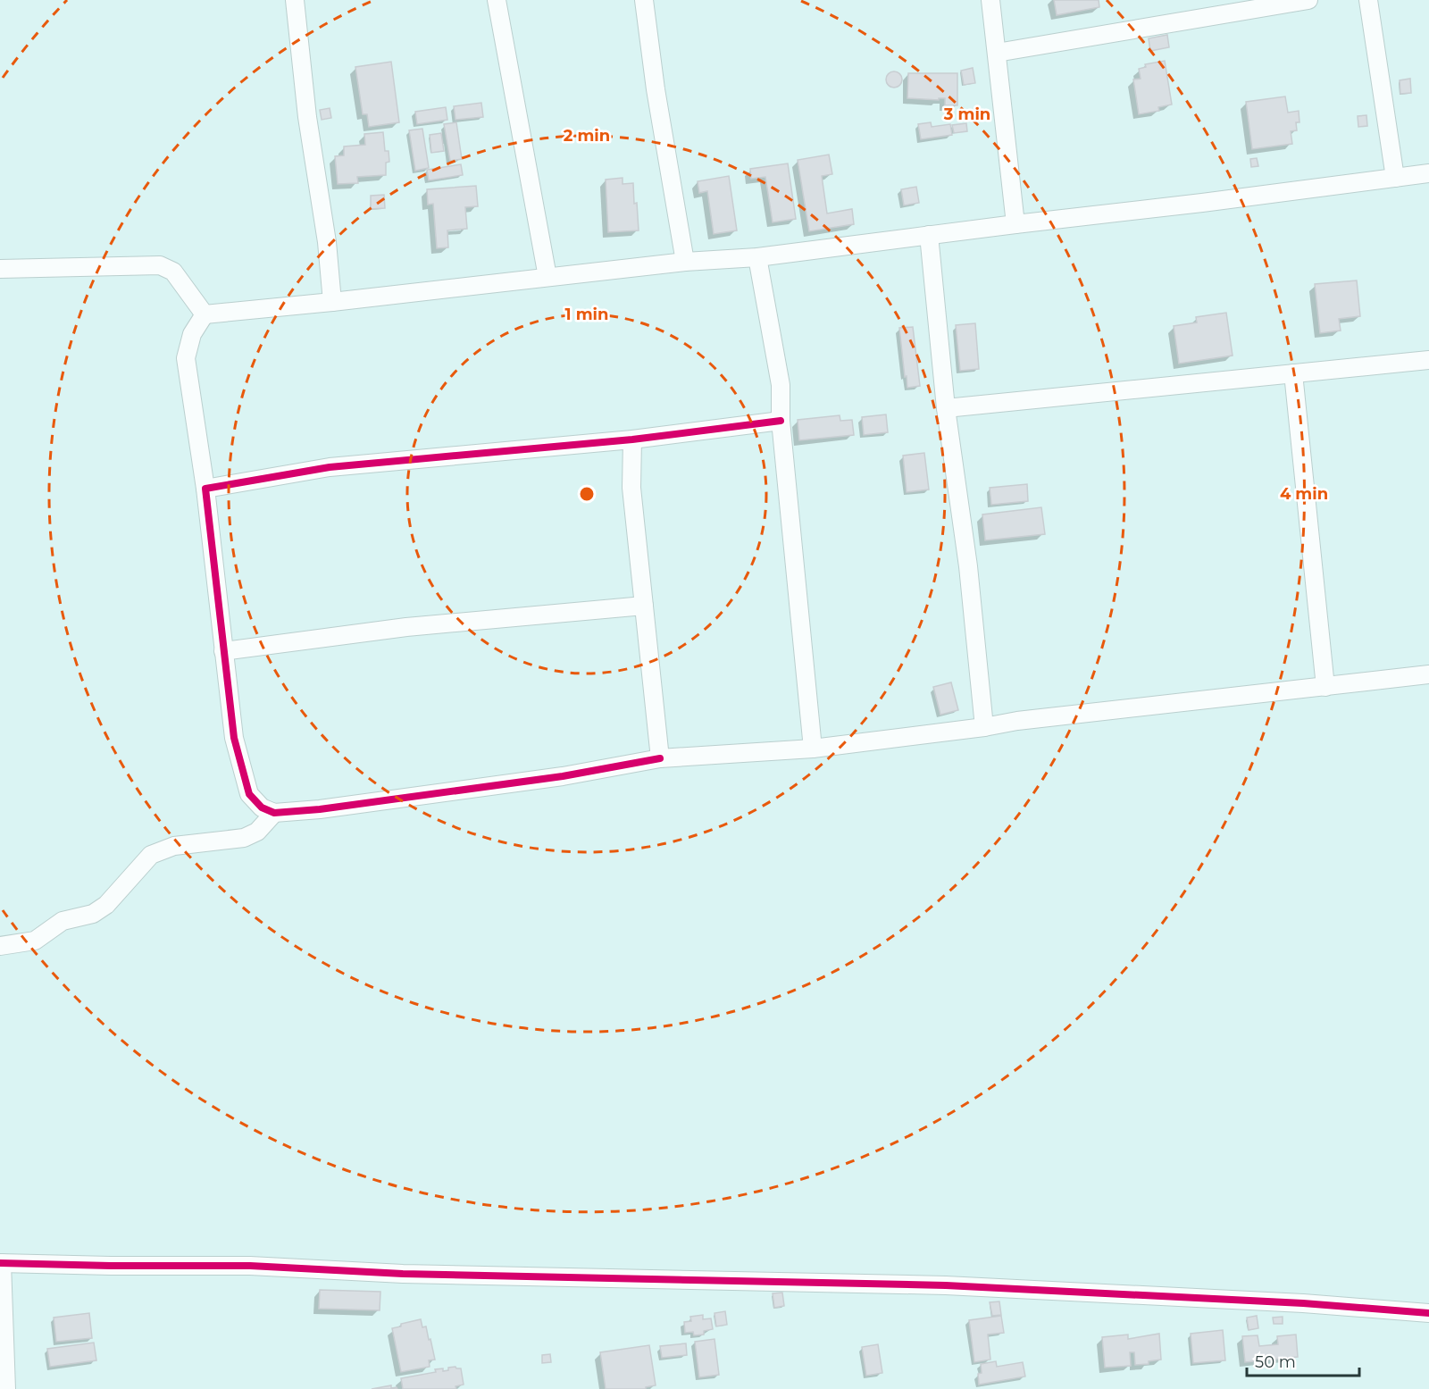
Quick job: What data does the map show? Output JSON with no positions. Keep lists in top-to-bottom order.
{
  "scale_bar": "50 m",
  "rings": [
    "3 min",
    "2 min",
    "1 min",
    "4 min"
  ]
}
